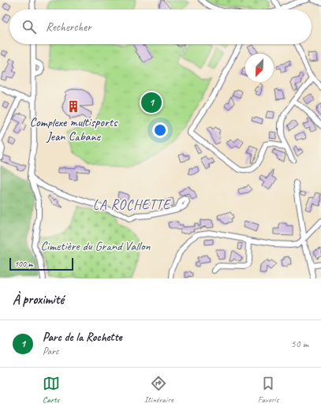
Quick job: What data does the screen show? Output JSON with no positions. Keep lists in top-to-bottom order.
{
  "districts": ["LA ROCHETTE"],
  "parks": ["Cimetière du Grand Vallon"],
  "places": {
    "building": ["Complexe multisports Jean Cabane"]
  },
  "scale_bar": "100 m",
  "north": "bottom left",
  "page": {
    "search": "Rechercher",
    "pins": "1",
    "scale": "100 m",
    "heading": "À proximité",
    "list": [
      {
        "mark": "1",
        "name": "Parc de la Rochette",
        "note": "Parc",
        "value": "50 m"
      }
    ],
    "nav": ["Carte", "Itinéraire", "Favoris"]
  }
}
